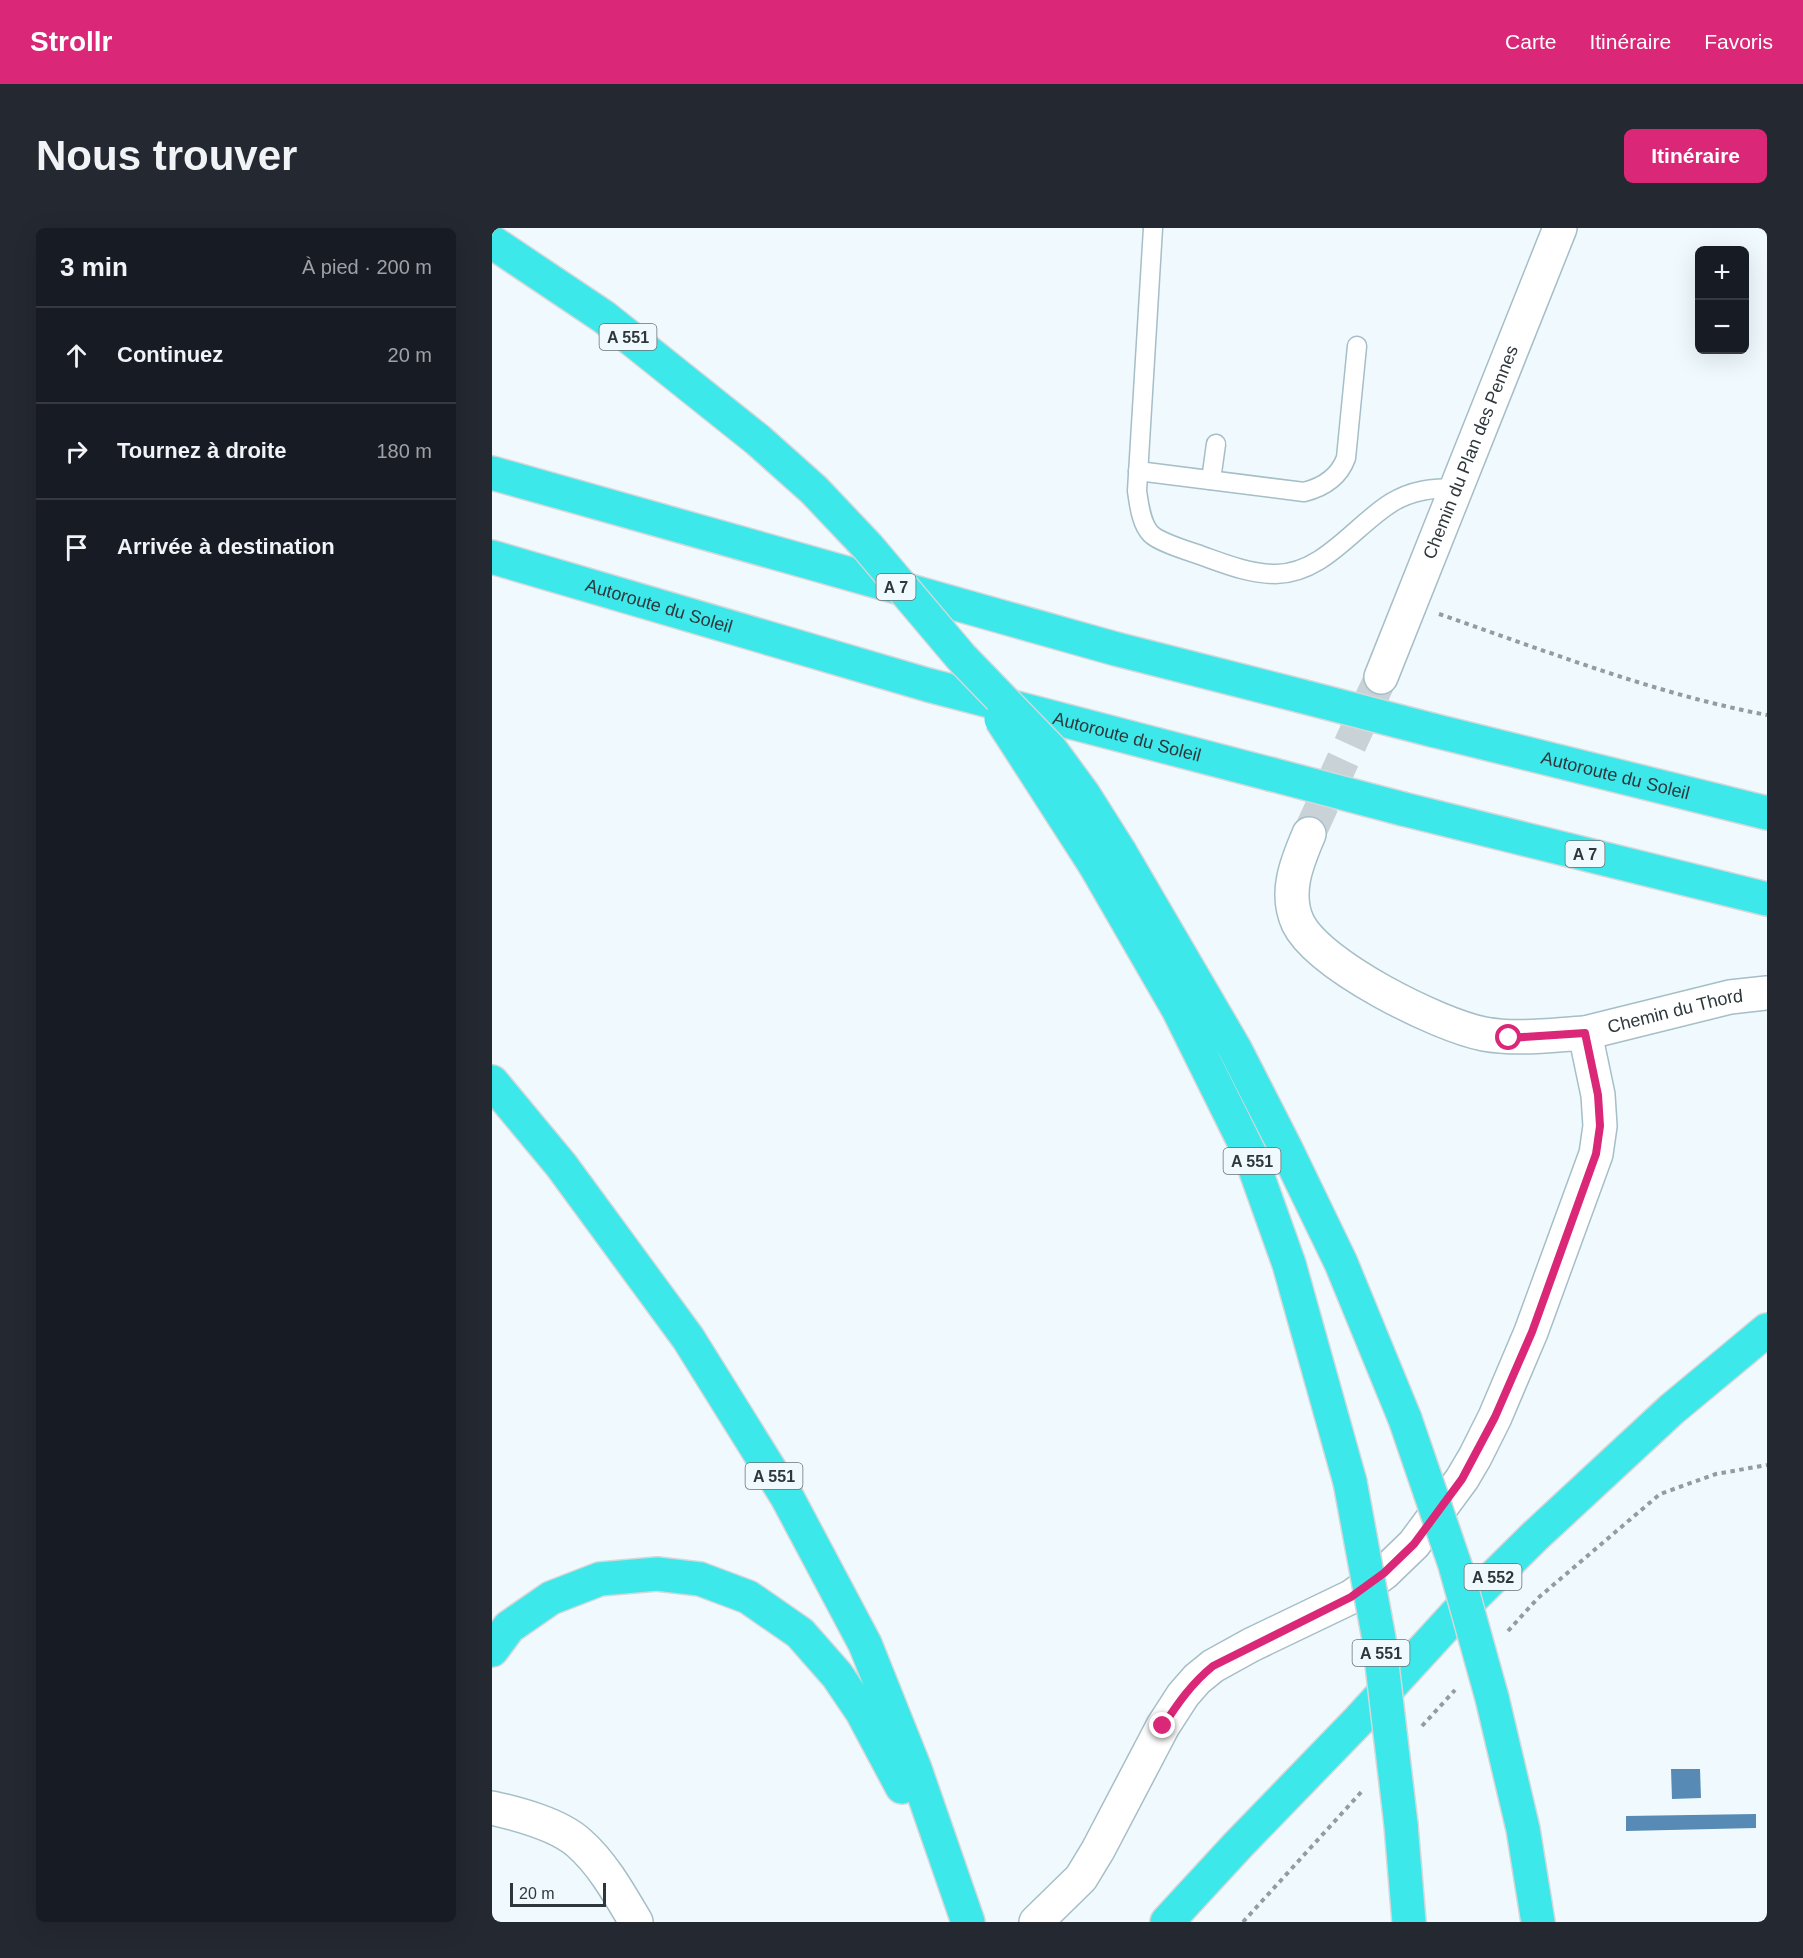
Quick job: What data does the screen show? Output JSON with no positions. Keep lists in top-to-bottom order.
{
  "streets": {
    "highway": [
      "A 551",
      "A 7",
      "Autoroute du Soleil",
      "A 552"
    ],
    "street": ["Chemin du Plan des Pennes", "Chemin du Thord"]
  },
  "scale_bar": "20 m",
  "page": {
    "header": "Strollr",
    "nav": ["Carte", "Itinéraire", "Favoris"],
    "buttons": "Itinéraire",
    "title": "Nous trouver",
    "heading": ["3 min", "À pied · 200 m"],
    "map_buttons": ["+", "−"],
    "list": [
      ["Continuez", "20 m"],
      ["Tournez à droite", "180 m"],
      "Arrivée à destination"
    ],
    "scale": "20 m"
  }
}
